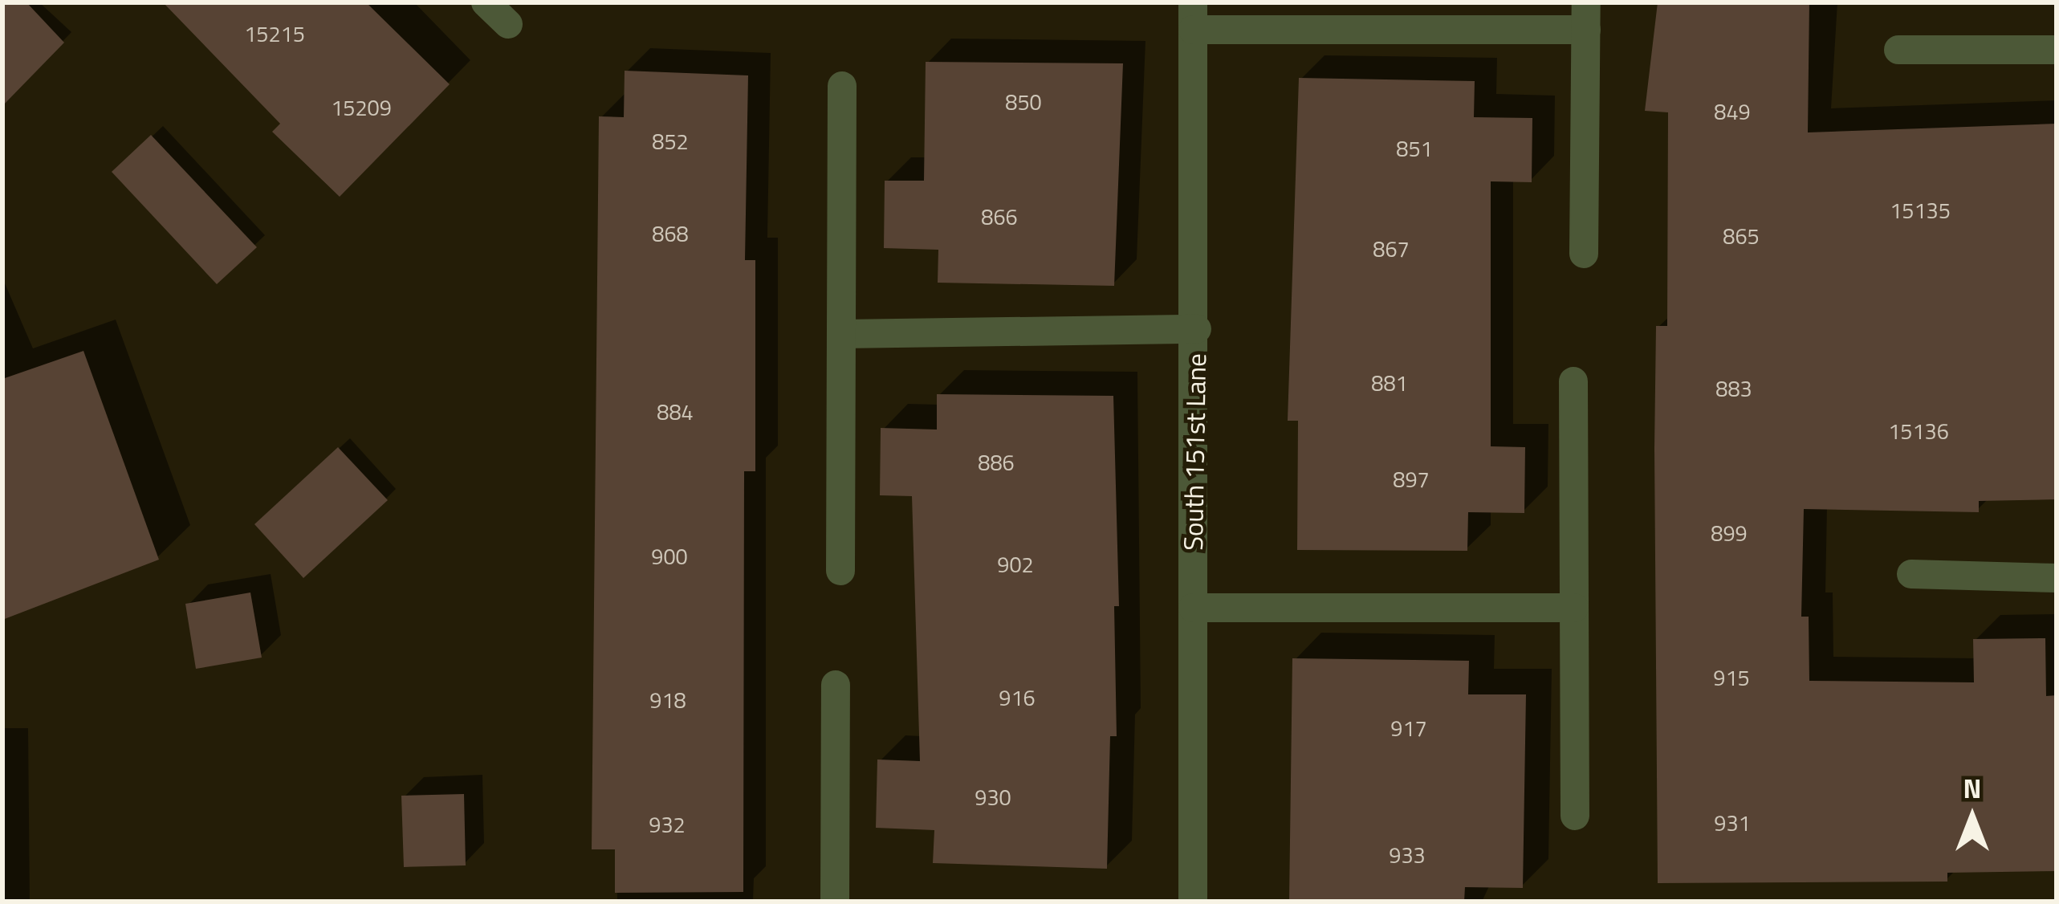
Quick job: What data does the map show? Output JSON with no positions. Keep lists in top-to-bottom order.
{
  "streets": {
    "street": ["South 151st Lane"]
  },
  "house_numbers": [
    "15215",
    "850",
    "15209",
    "849",
    "852",
    "851",
    "15135",
    "866",
    "868",
    "865",
    "867",
    "881",
    "883",
    "884",
    "15136",
    "886",
    "897",
    "899",
    "900",
    "902",
    "915",
    "916",
    "918",
    "917",
    "930",
    "931",
    "932",
    "933"
  ],
  "north": "top"
}
